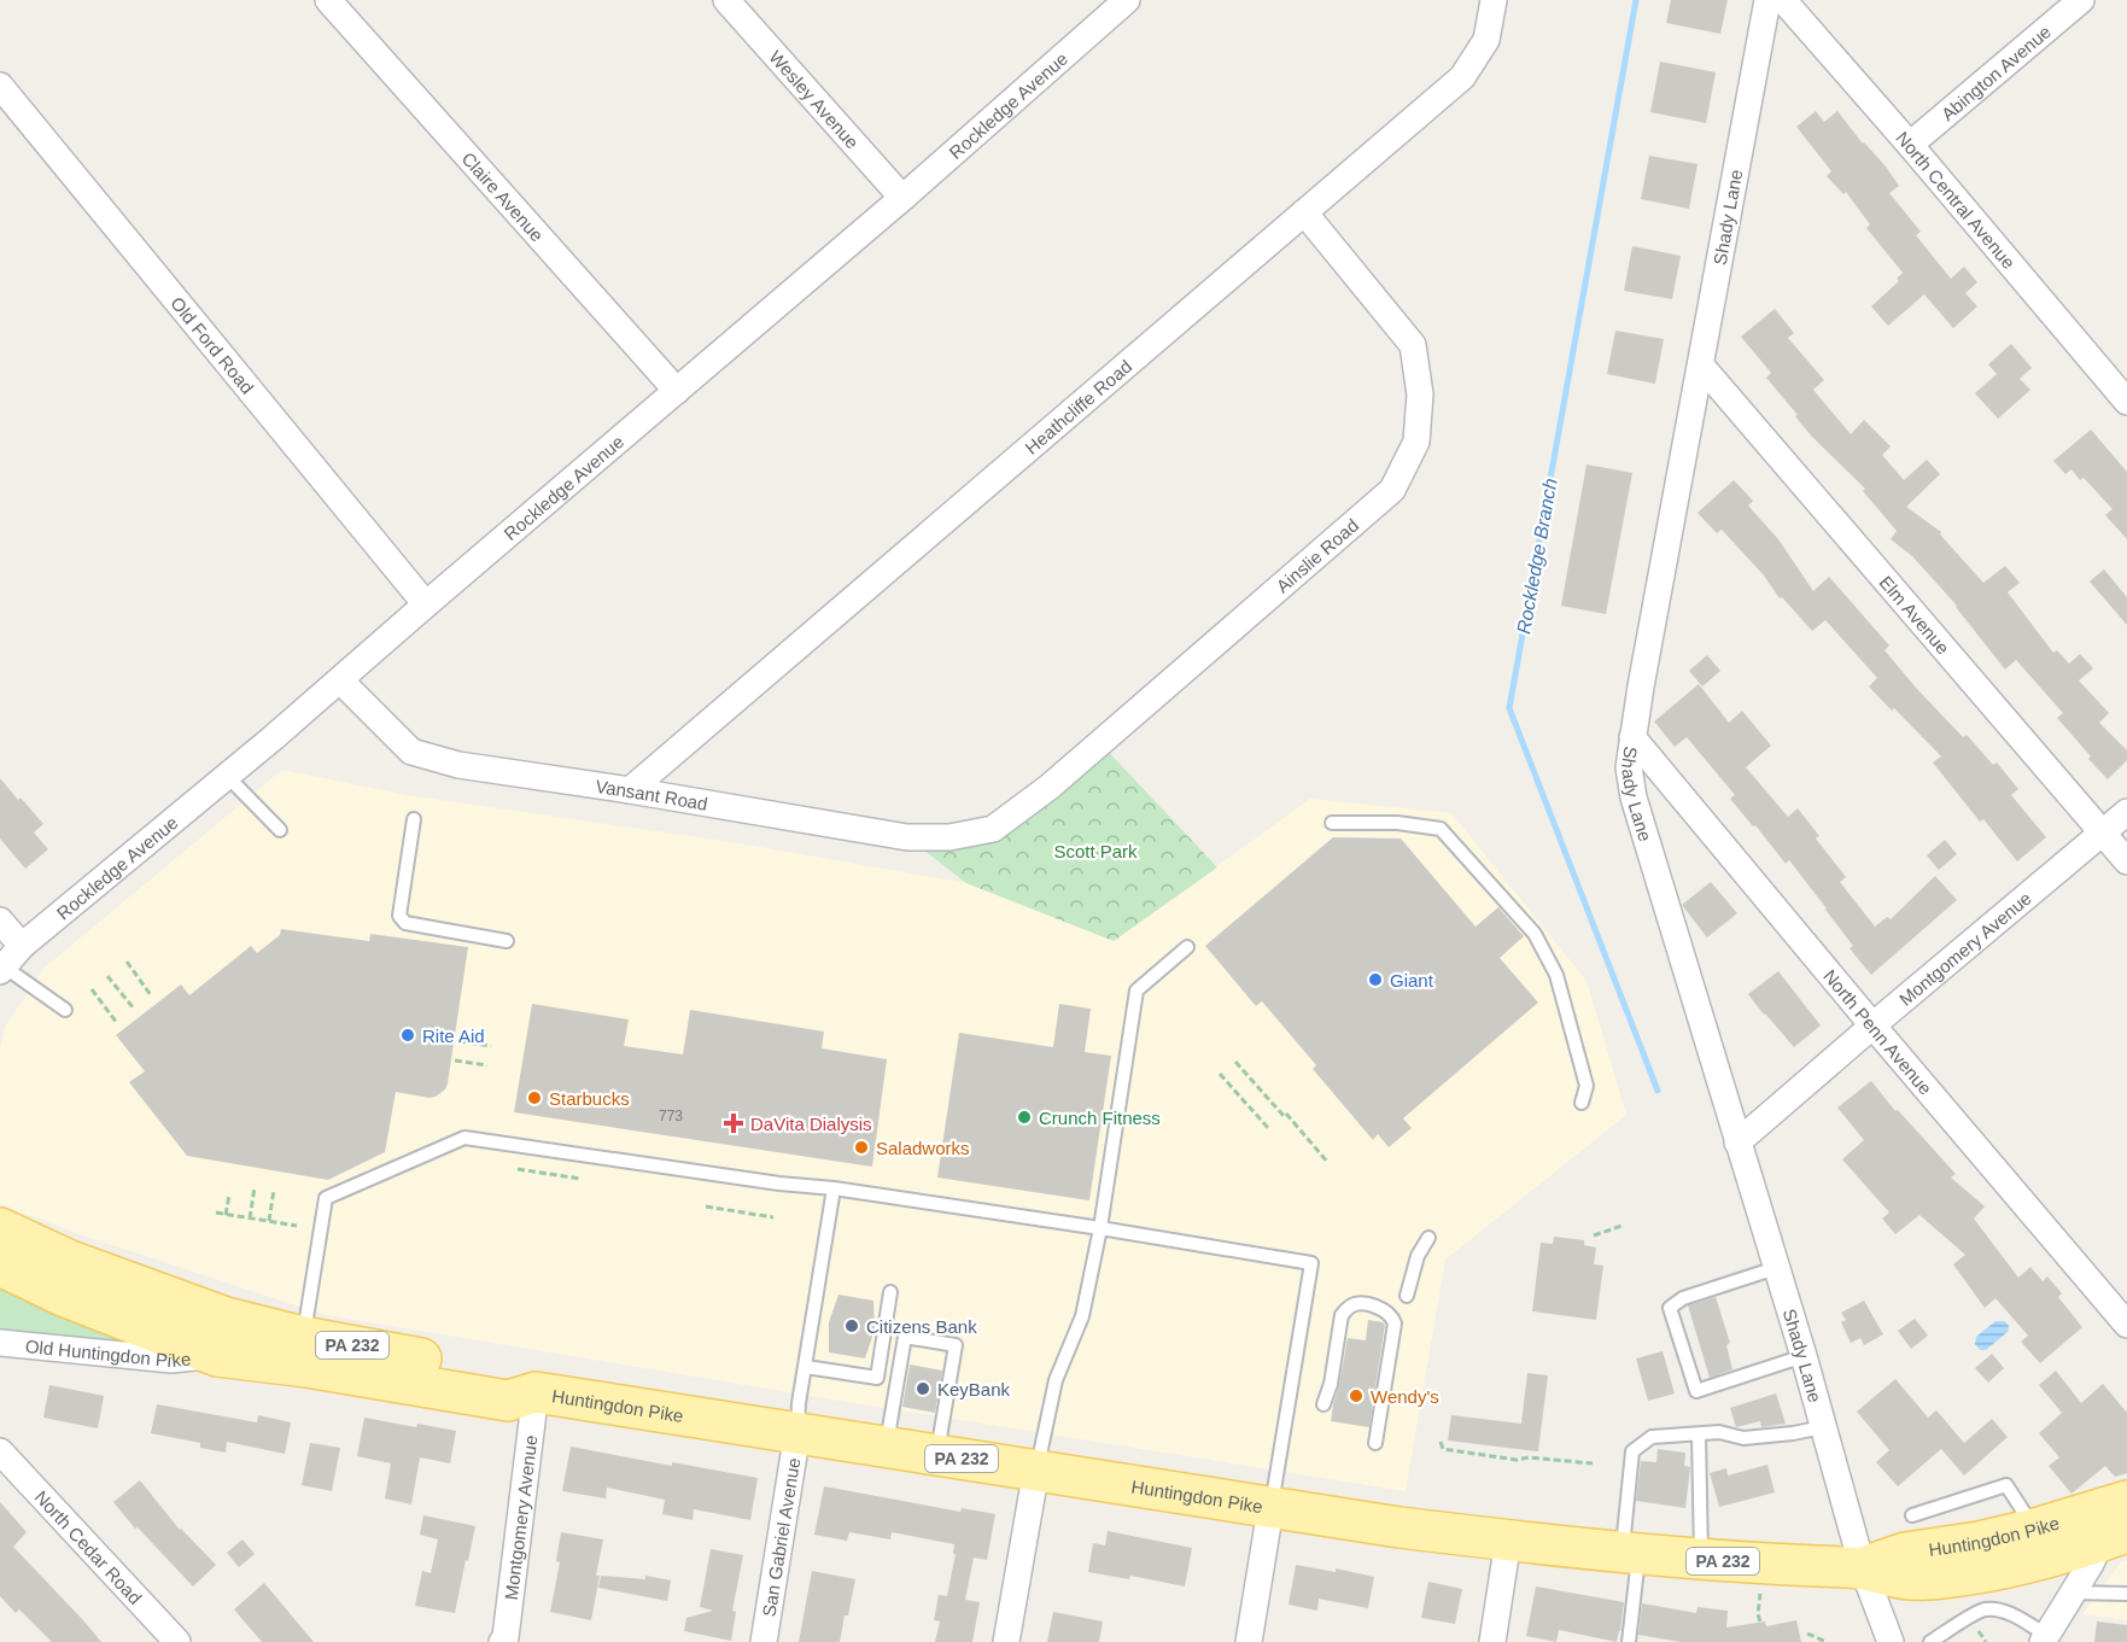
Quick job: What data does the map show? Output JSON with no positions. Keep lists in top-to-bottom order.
{
  "streets": {
    "main road": ["PA 232", "Huntingdon Pike"],
    "street": [
      "Abington Avenue",
      "Wesley Avenue",
      "Rockledge Avenue",
      "Claire Avenue",
      "North Central Avenue",
      "Shady Lane",
      "Old Ford Road",
      "Heathcliffe Road",
      "Ainslie Road",
      "Elm Avenue",
      "Vansant Road",
      "Montgomery Avenue",
      "North Penn Avenue",
      "Old Huntingdon Pike",
      "San Gabriel Avenue",
      "North Cedar Road"
    ]
  },
  "crossings": [
    ["Abington Avenue", "North Central Avenue"],
    ["Wesley Avenue", "Rockledge Avenue"],
    ["Rockledge Avenue", "Claire Avenue"],
    ["Rockledge Avenue", "Old Ford Road"],
    ["Rockledge Avenue", "Vansant Road"],
    ["Shady Lane", "Elm Avenue"],
    ["Shady Lane", "Montgomery Avenue"],
    ["Shady Lane", "North Penn Avenue"],
    ["Shady Lane", "Huntingdon Pike"],
    ["Heathcliffe Road", "Ainslie Road"],
    ["Heathcliffe Road", "Vansant Road"],
    ["Ainslie Road", "Vansant Road"],
    ["Elm Avenue", "Montgomery Avenue"],
    ["Montgomery Avenue", "North Penn Avenue"],
    ["Montgomery Avenue", "Huntingdon Pike"],
    ["Old Huntingdon Pike", "Huntingdon Pike"],
    ["Huntingdon Pike", "San Gabriel Avenue"]
  ],
  "water": ["Rockledge Branch"],
  "parks": ["Scott Park"],
  "places": {
    "other": [
      "Giant",
      "Rite Aid",
      "Starbucks",
      "Crunch Fitness",
      "Saladworks",
      "Citizens Bank",
      "KeyBank",
      "Wendy's"
    ],
    "health": ["DaVita Dialysis"]
  },
  "house_numbers": ["773"]
}
